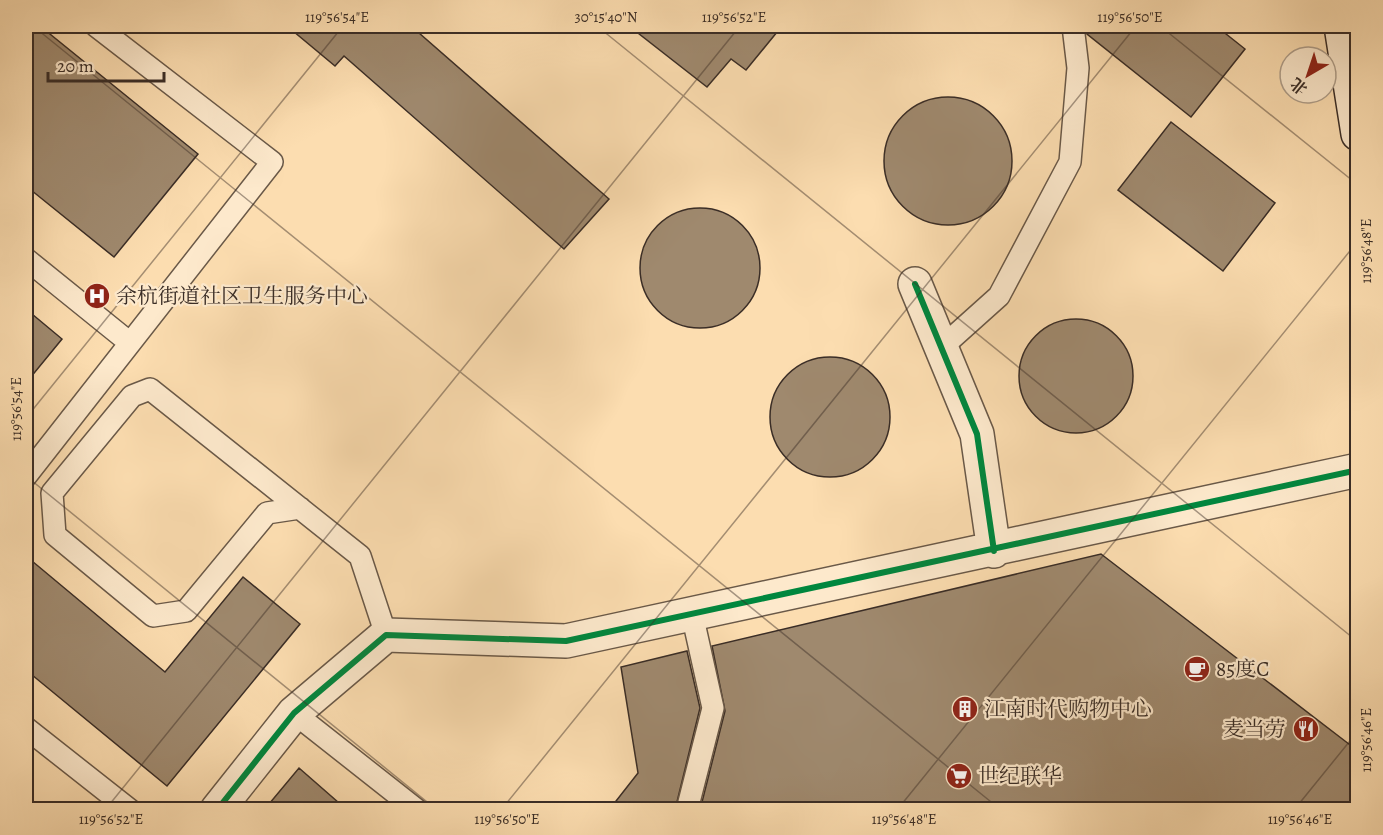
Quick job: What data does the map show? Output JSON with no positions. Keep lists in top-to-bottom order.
{
  "places": {
    "hospital": ["余杭街道社区卫生服务中心"],
    "cafe": ["85度C"],
    "building": ["江南时代购物中心"],
    "restaurant": ["麦当劳"],
    "supermarket": ["世纪联华"]
  },
  "scale_bar": "20 m",
  "north": "bottom left",
  "coordinates": [
    "119°56'54\"E",
    "30°15'40\"N",
    "119°56'52\"E",
    "119°56'50\"E",
    "119°56'48\"E",
    "119°56'46\"E"
  ]
}
